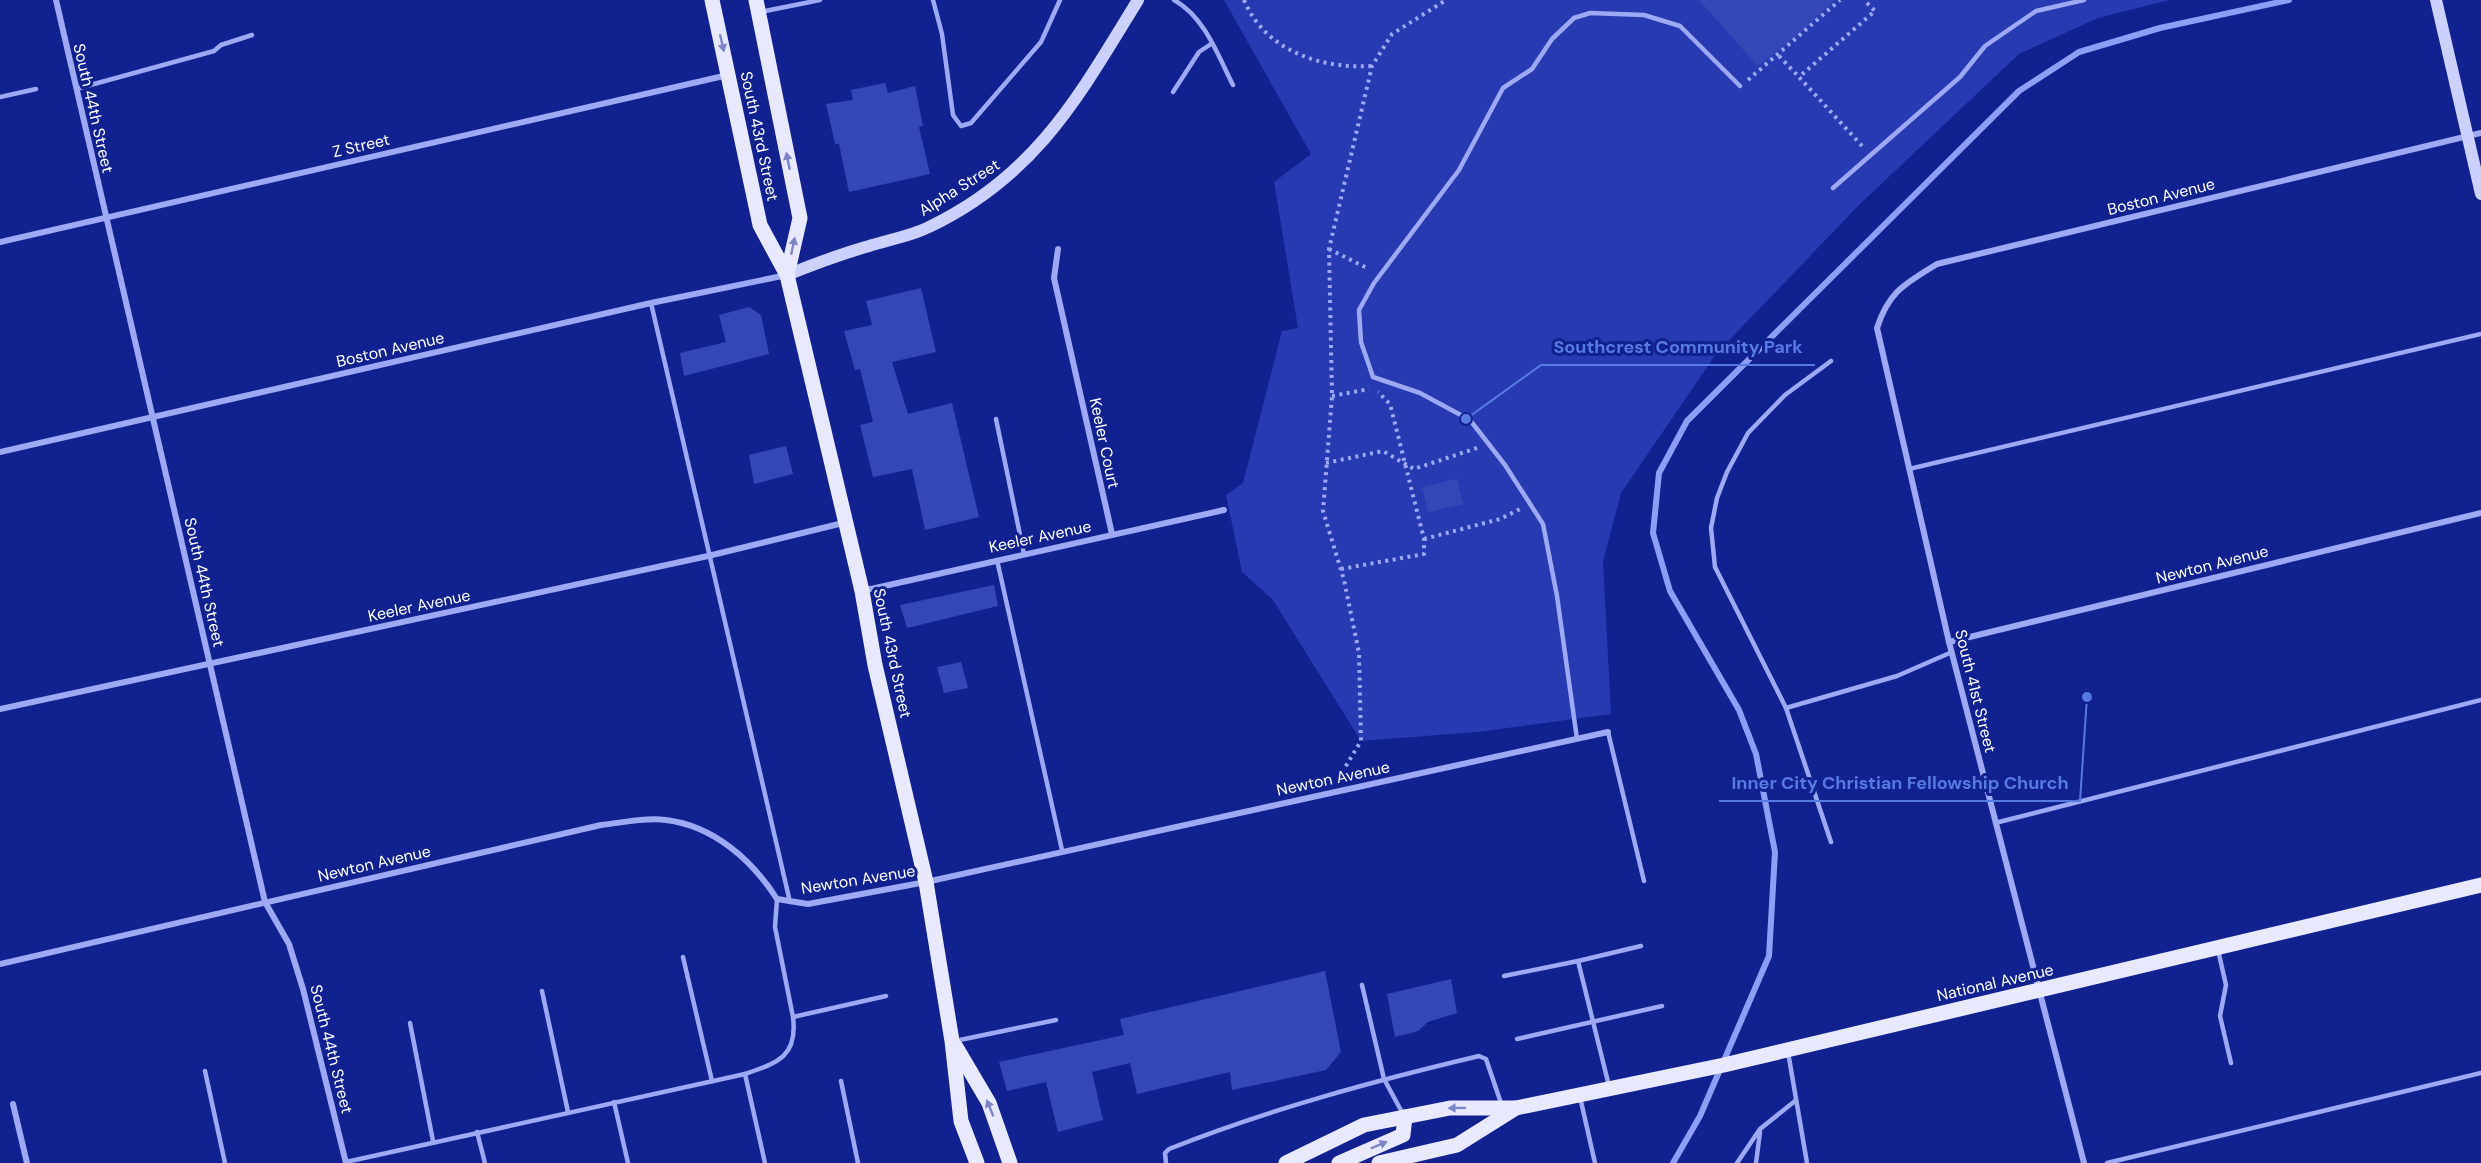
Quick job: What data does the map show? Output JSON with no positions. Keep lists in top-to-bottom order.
{
  "streets": {
    "main road": ["South 43rd Street", "National Avenue"],
    "street": [
      "South 44th Street",
      "Z Street",
      "Alpha Street",
      "Boston Avenue",
      "Keeler Court",
      "Keeler Avenue",
      "Newton Avenue",
      "South 41st Street"
    ]
  },
  "crossings": [
    ["South 44th Street", "Z Street"],
    ["South 44th Street", "Boston Avenue"],
    ["South 44th Street", "Keeler Avenue"],
    ["South 44th Street", "Newton Avenue"],
    ["South 43rd Street", "Z Street"],
    ["South 43rd Street", "Alpha Street"],
    ["South 43rd Street", "Boston Avenue"],
    ["South 43rd Street", "Keeler Avenue"],
    ["South 43rd Street", "Newton Avenue"],
    ["Alpha Street", "Boston Avenue"],
    ["Boston Avenue", "South 41st Street"],
    ["Keeler Court", "Keeler Avenue"],
    ["Newton Avenue", "South 41st Street"],
    ["South 41st Street", "National Avenue"]
  ],
  "places": ["Southcrest Community Park", "Inner City Christian Fellowship Church"]
}
